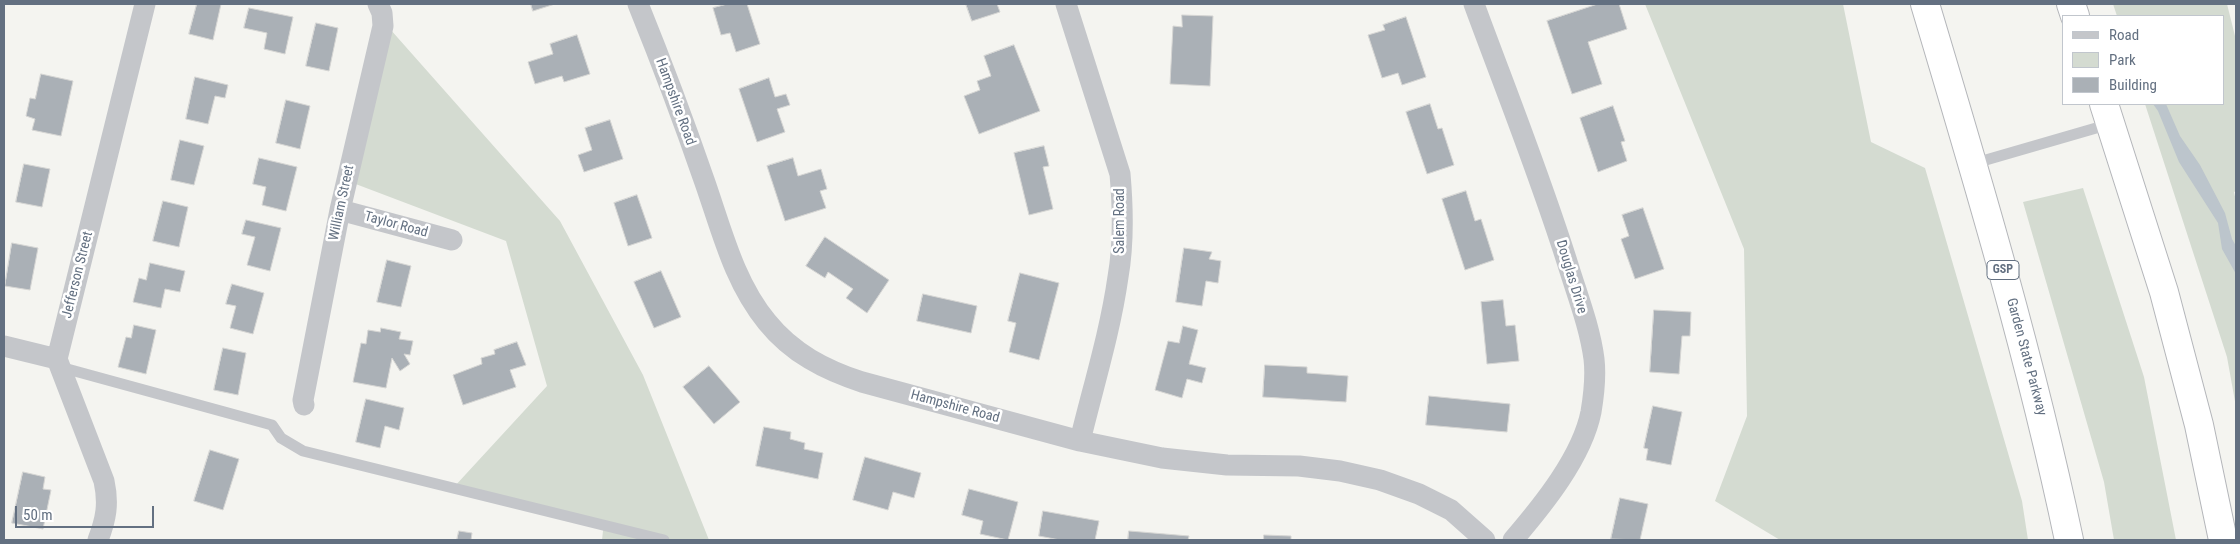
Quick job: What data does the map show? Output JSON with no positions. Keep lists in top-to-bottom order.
{
  "streets": {
    "highway": ["GSP", "Garden State Parkway"],
    "street": [
      "Hampshire Road",
      "William Street",
      "Salem Road",
      "Taylor Road",
      "Jefferson Street",
      "Douglas Drive"
    ]
  },
  "crossings": [
    ["Hampshire Road", "Salem Road"],
    ["William Street", "Taylor Road"]
  ],
  "legend": ["Road", "Park", "Building"],
  "scale_bar": "50 m"
}
